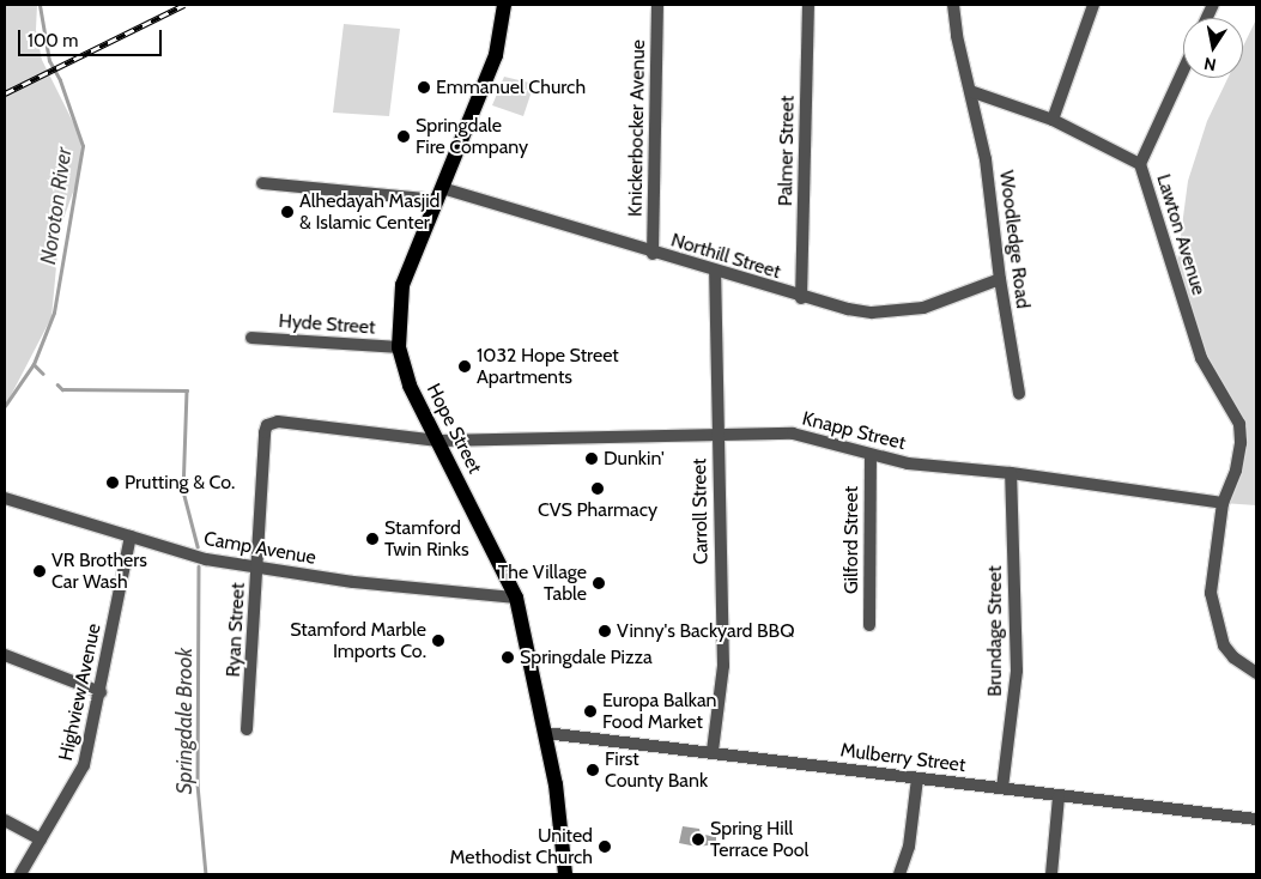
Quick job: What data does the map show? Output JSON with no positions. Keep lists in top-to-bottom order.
{
  "streets": {
    "main road": ["Hope Street"],
    "street": [
      "Knickerbocker Avenue",
      "Palmer Street",
      "Lawton Avenue",
      "Woodledge Road",
      "Northill Street",
      "Hyde Street",
      "Knapp Street",
      "Carroll Street",
      "Gilford Street",
      "Camp Avenue",
      "Ryan Street",
      "Brundage Street",
      "Highview Avenue",
      "Mulberry Street"
    ]
  },
  "crossings": [
    ["Knickerbocker Avenue", "Northill Street"],
    ["Palmer Street", "Northill Street"],
    ["Lawton Avenue", "Woodledge Road"],
    ["Lawton Avenue", "Knapp Street"],
    ["Woodledge Road", "Northill Street"],
    ["Northill Street", "Hope Street"],
    ["Northill Street", "Carroll Street"],
    ["Hyde Street", "Hope Street"],
    ["Hope Street", "Knapp Street"],
    ["Hope Street", "Camp Avenue"],
    ["Hope Street", "Mulberry Street"],
    ["Knapp Street", "Carroll Street"],
    ["Knapp Street", "Gilford Street"],
    ["Knapp Street", "Ryan Street"],
    ["Knapp Street", "Brundage Street"],
    ["Carroll Street", "Mulberry Street"],
    ["Camp Avenue", "Ryan Street"],
    ["Camp Avenue", "Highview Avenue"],
    ["Brundage Street", "Mulberry Street"]
  ],
  "water": ["Noroton River", "Springdale Brook"],
  "places": [
    "Emmanuel Church",
    "Springdale Fire Company",
    "Alhedayah Masjid & Islamic Center",
    "1032 Hope Street Apartments",
    "Dunkin'",
    "Prutting & Co.",
    "CVS Pharmacy",
    "Stamford Twin Rinks",
    "VR Brothers Car Wash",
    "The Village Table",
    "Vinny's Backyard BBQ",
    "Stamford Marble Imports Co.",
    "Springdale Pizza",
    "Europa Balkan Food Market",
    "First County Bank",
    "Spring Hill Terrace Pool",
    "United Methodist Church"
  ],
  "scale_bar": "100 m",
  "north": "bottom"
}
